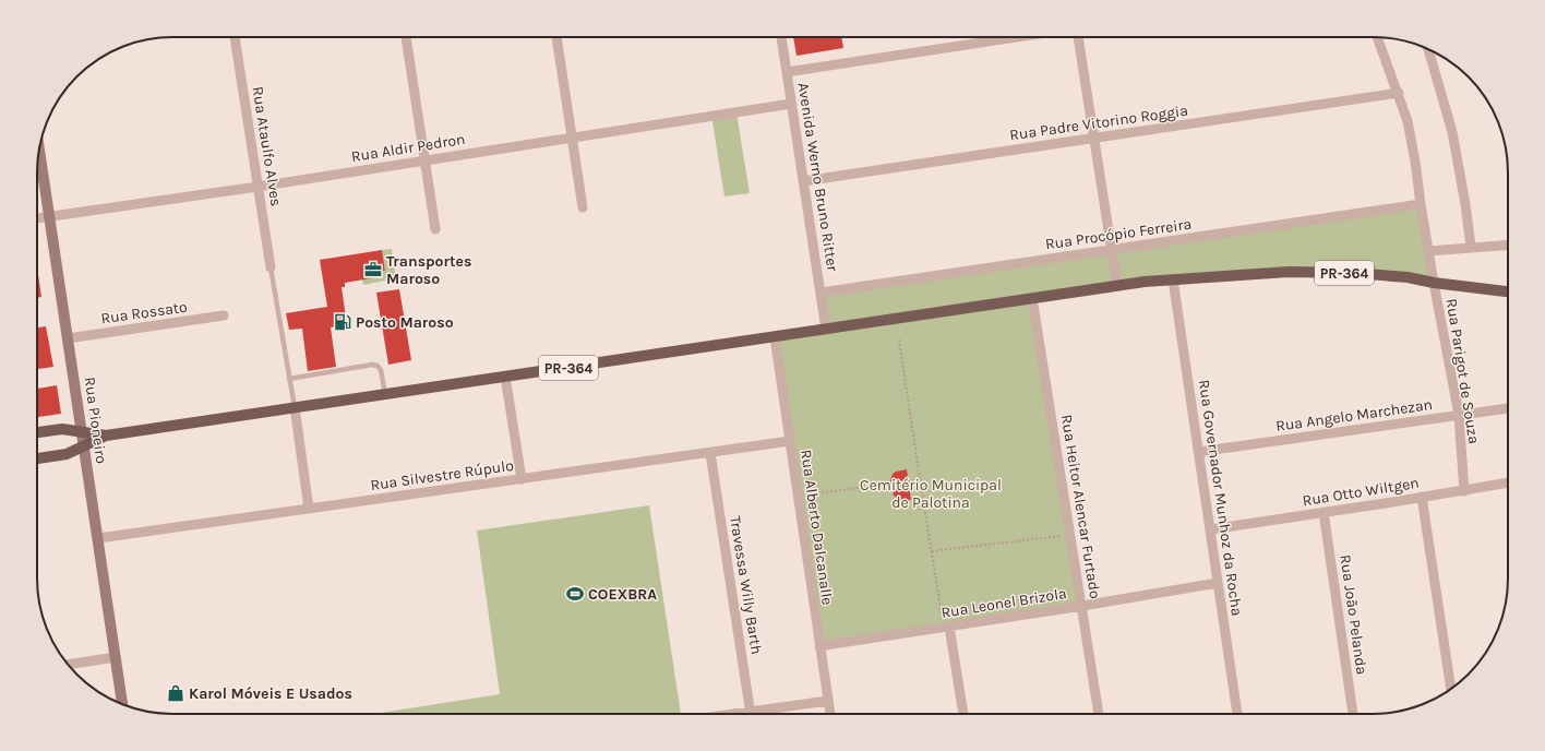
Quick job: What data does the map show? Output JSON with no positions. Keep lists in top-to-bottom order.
{
  "streets": {
    "main road": ["PR-364"],
    "street": [
      "Rua Padre Vitorino Roggia",
      "Rua Ataulfo Alves",
      "Rua Aldir Pedron",
      "Avenida Werno Bruno Ritter",
      "Rua Procópio Ferreira",
      "Rua Rossato",
      "Rua Parigot de Souza",
      "Rua Angelo Marchezan",
      "Rua Pioneiro",
      "Rua Silvestre Rúpulo",
      "Rua Otto Wiltgen",
      "Rua Governador Munhoz da Rocha",
      "Rua Heitor Alencar Furtado",
      "Rua Alberto Dalcanalle",
      "Travessa Willy Barth",
      "Rua Leonel Brizola",
      "Rua João Pelanda"
    ]
  },
  "crossings": [
    ["Rua Padre Vitorino Roggia", "Avenida Werno Bruno Ritter"],
    ["Rua Padre Vitorino Roggia", "Rua Parigot de Souza"],
    ["Rua Ataulfo Alves", "Rua Aldir Pedron"],
    ["Rua Aldir Pedron", "Avenida Werno Bruno Ritter"],
    ["Rua Aldir Pedron", "Rua Pioneiro"],
    ["Avenida Werno Bruno Ritter", "Rua Procópio Ferreira"],
    ["Avenida Werno Bruno Ritter", "PR-364"],
    ["Rua Procópio Ferreira", "Rua Parigot de Souza"],
    ["PR-364", "Rua Parigot de Souza"],
    ["PR-364", "Rua Pioneiro"],
    ["PR-364", "Rua Governador Munhoz da Rocha"],
    ["PR-364", "Rua Heitor Alencar Furtado"],
    ["PR-364", "Rua Alberto Dalcanalle"],
    ["Rua Rossato", "Rua Pioneiro"],
    ["Rua Parigot de Souza", "Rua Angelo Marchezan"],
    ["Rua Parigot de Souza", "Rua Otto Wiltgen"],
    ["Rua Angelo Marchezan", "Rua Governador Munhoz da Rocha"],
    ["Rua Pioneiro", "Rua Silvestre Rúpulo"],
    ["Rua Silvestre Rúpulo", "Rua Alberto Dalcanalle"],
    ["Rua Silvestre Rúpulo", "Travessa Willy Barth"],
    ["Rua Otto Wiltgen", "Rua Governador Munhoz da Rocha"],
    ["Rua Otto Wiltgen", "Rua João Pelanda"],
    ["Rua Governador Munhoz da Rocha", "Rua Leonel Brizola"],
    ["Rua Heitor Alencar Furtado", "Rua Leonel Brizola"],
    ["Rua Alberto Dalcanalle", "Rua Leonel Brizola"]
  ],
  "parks": ["Cemitério Municipal de Palotina"],
  "places": {
    "office": ["Transportes Maroso"],
    "fuel station": ["Posto Maroso"],
    "sports": ["COEXBRA"],
    "shop": ["Karol Móveis E Usados"]
  }
}
